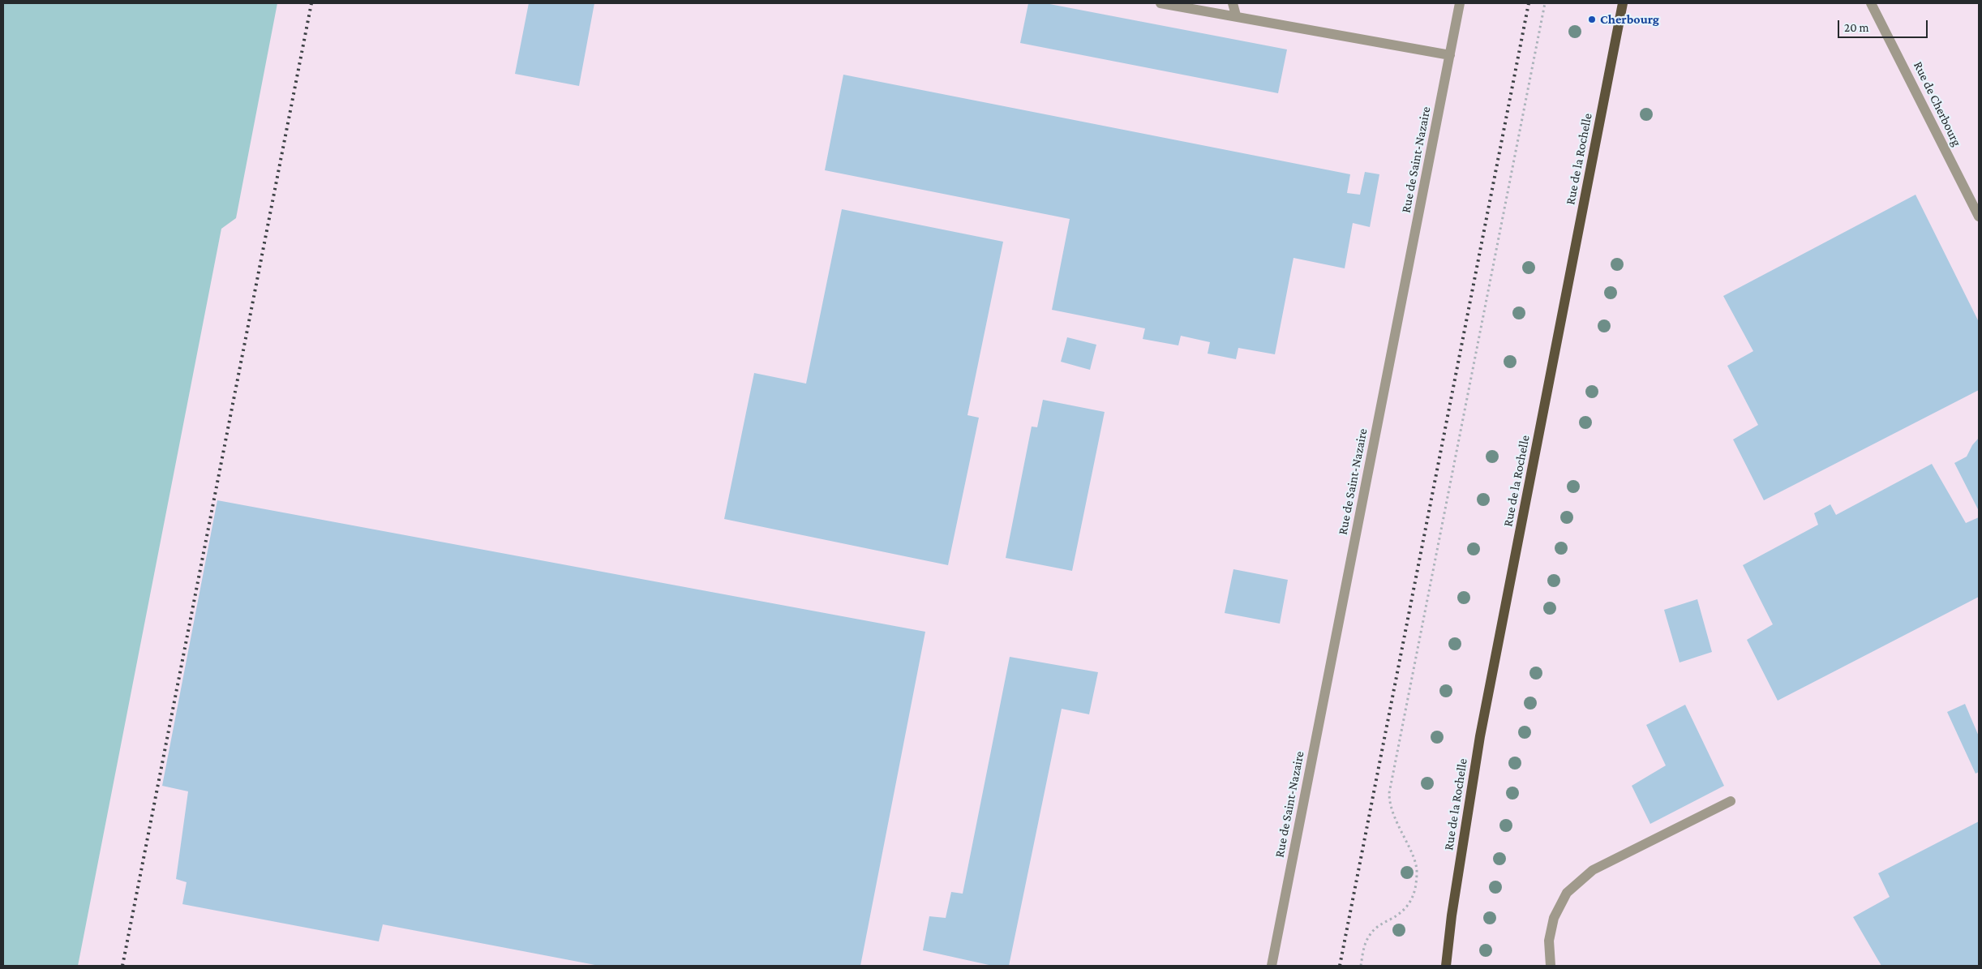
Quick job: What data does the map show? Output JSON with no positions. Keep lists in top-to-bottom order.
{
  "streets": {
    "main road": ["Rue de la Rochelle"],
    "street": ["Rue de Cherbourg", "Rue de Saint-Nazaire"]
  },
  "places": ["Cherbourg"],
  "scale_bar": "20 m"
}
